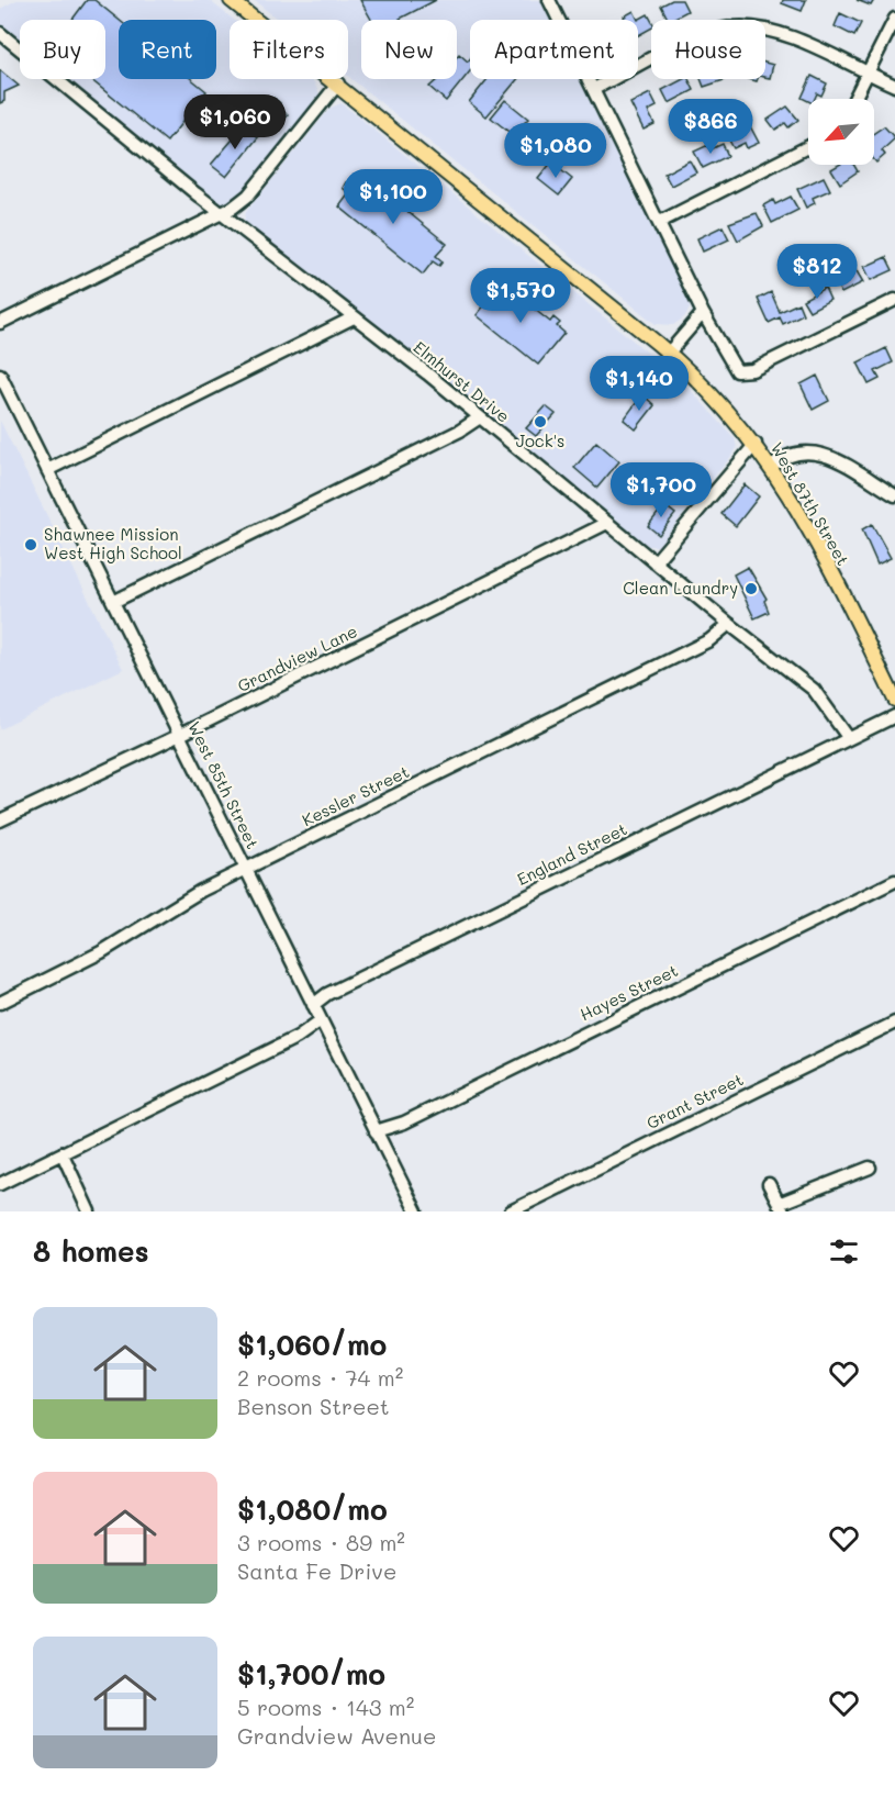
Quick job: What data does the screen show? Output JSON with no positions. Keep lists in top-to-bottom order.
{
  "streets": {
    "main road": ["West 87th Street"],
    "street": [
      "Elmhurst Drive",
      "Grandview Lane",
      "West 85th Street",
      "Kessler Street",
      "England Street",
      "Hayes Street",
      "Grant Street"
    ]
  },
  "crossings": [
    ["Elmhurst Drive", "Grandview Lane"],
    ["Elmhurst Drive", "Kessler Street"],
    ["Elmhurst Drive", "England Street"],
    ["Grandview Lane", "West 85th Street"],
    ["West 85th Street", "Kessler Street"],
    ["West 85th Street", "England Street"],
    ["West 85th Street", "Hayes Street"]
  ],
  "places": ["Jock's", "Shawnee Mission West High School", "Clean Laundry"],
  "north": "bottom left",
  "page": {
    "chip": [
      "Buy",
      "Rent",
      "Filters",
      "New",
      "Apartment",
      "House"
    ],
    "price": [
      "$1,060",
      "$866",
      "$1,080",
      "$1,100",
      "$812",
      "$1,570",
      "$1,140",
      "$1,700"
    ],
    "heading": "8 homes",
    "list": [
      {
        "name": "$1,060/mo",
        "note": "2 rooms · 74 m² · Benson Street"
      },
      {
        "name": "$1,080/mo",
        "note": "3 rooms · 89 m² · Santa Fe Drive"
      },
      {
        "name": "$1,700/mo",
        "note": "5 rooms · 143 m² · Grandview Avenue"
      }
    ]
  }
}
